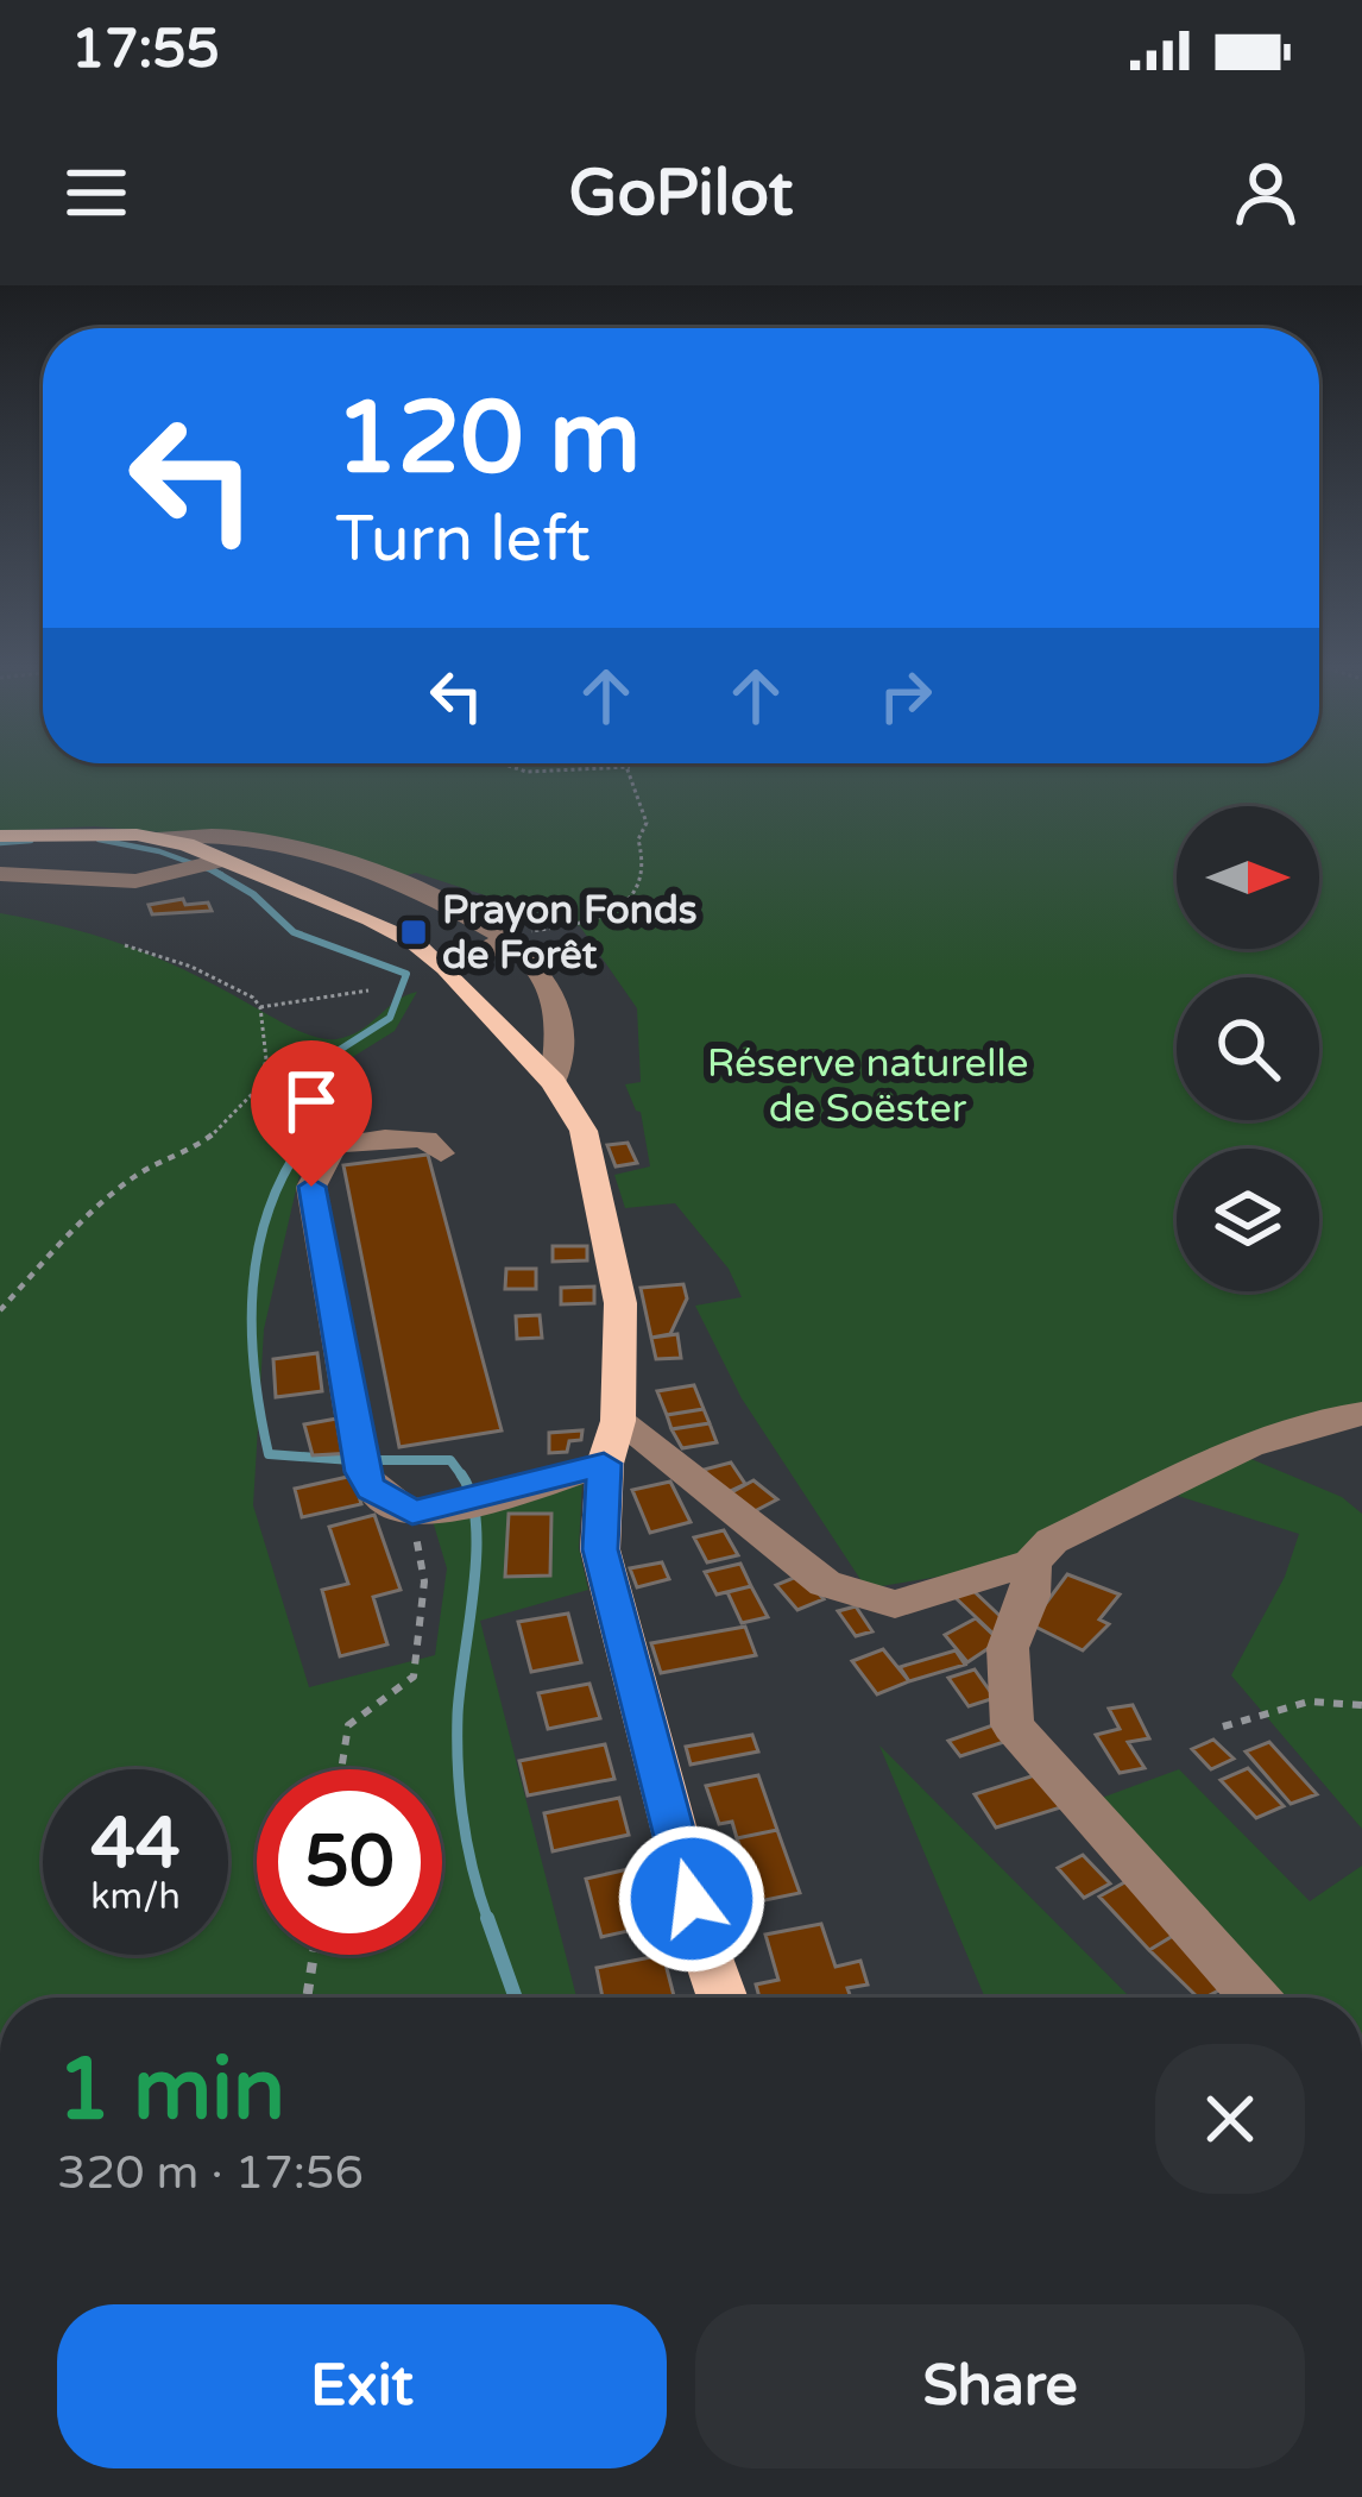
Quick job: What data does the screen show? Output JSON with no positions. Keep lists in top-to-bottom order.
{
  "parks": ["Réserve naturelle de Soëster"],
  "places": {
    "transit": ["Prayon Fonds de Forêt"]
  },
  "north": "right",
  "page": {
    "status": "17:55",
    "header": "GoPilot",
    "turn": ["120 m", "Turn left"],
    "speed": "44 km/h",
    "limit": "50",
    "heading": ["1 min", "320 m · 17:56"],
    "buttons": ["Exit", "Share"]
  }
}
